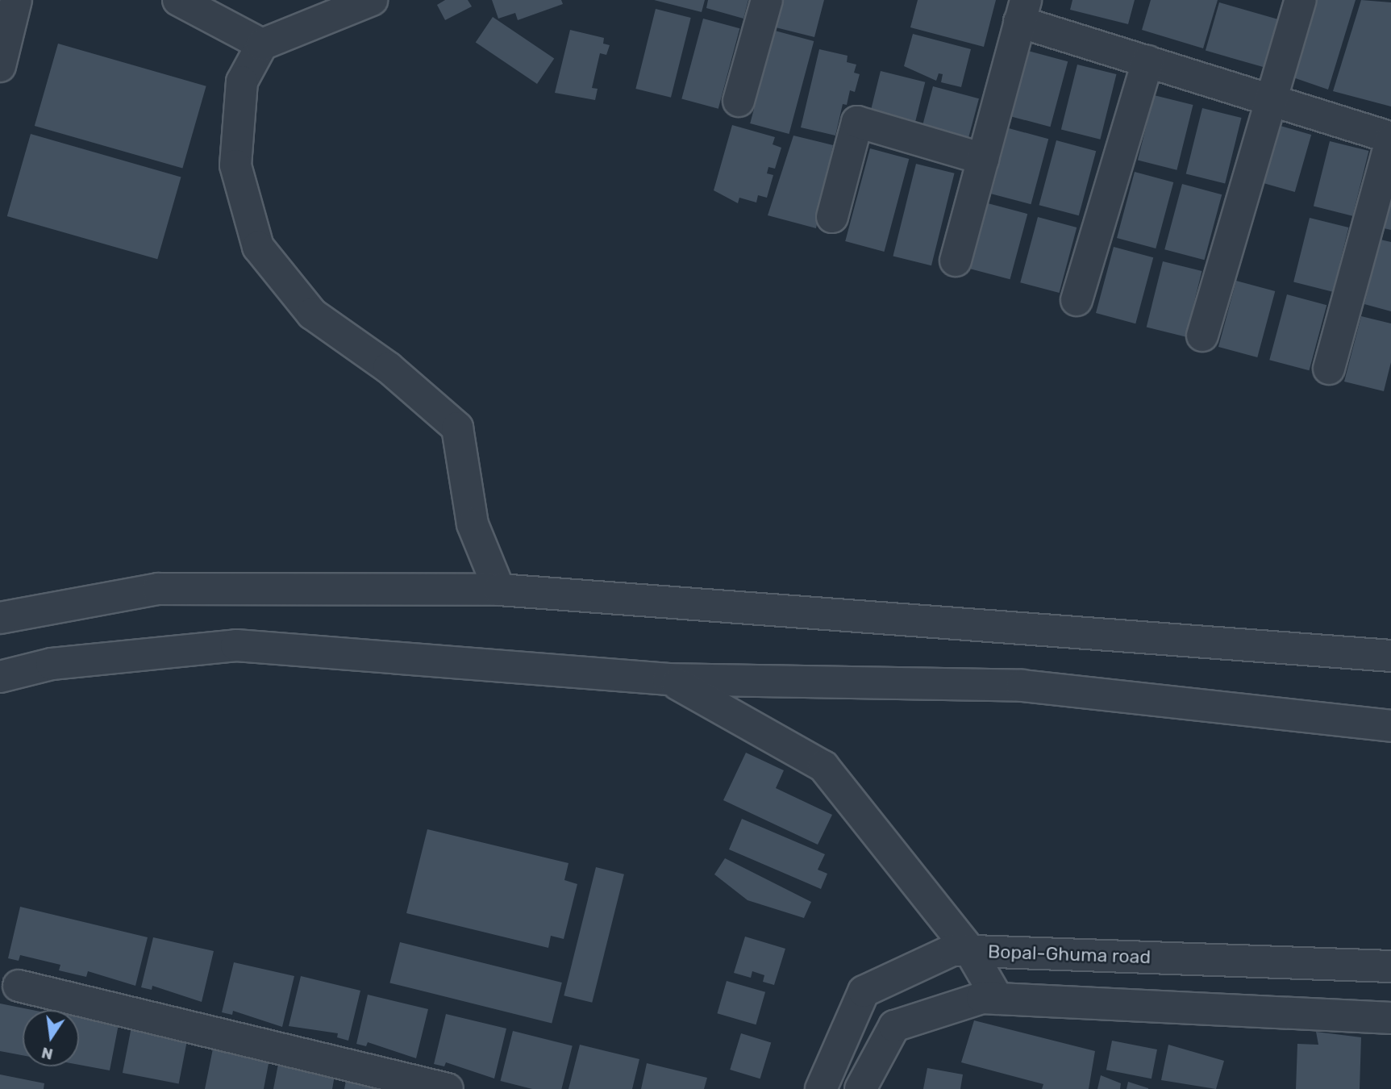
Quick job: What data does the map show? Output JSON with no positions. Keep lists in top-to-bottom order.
{
  "streets": {
    "street": ["Bopal-Ghuma road"]
  },
  "north": "bottom"
}
